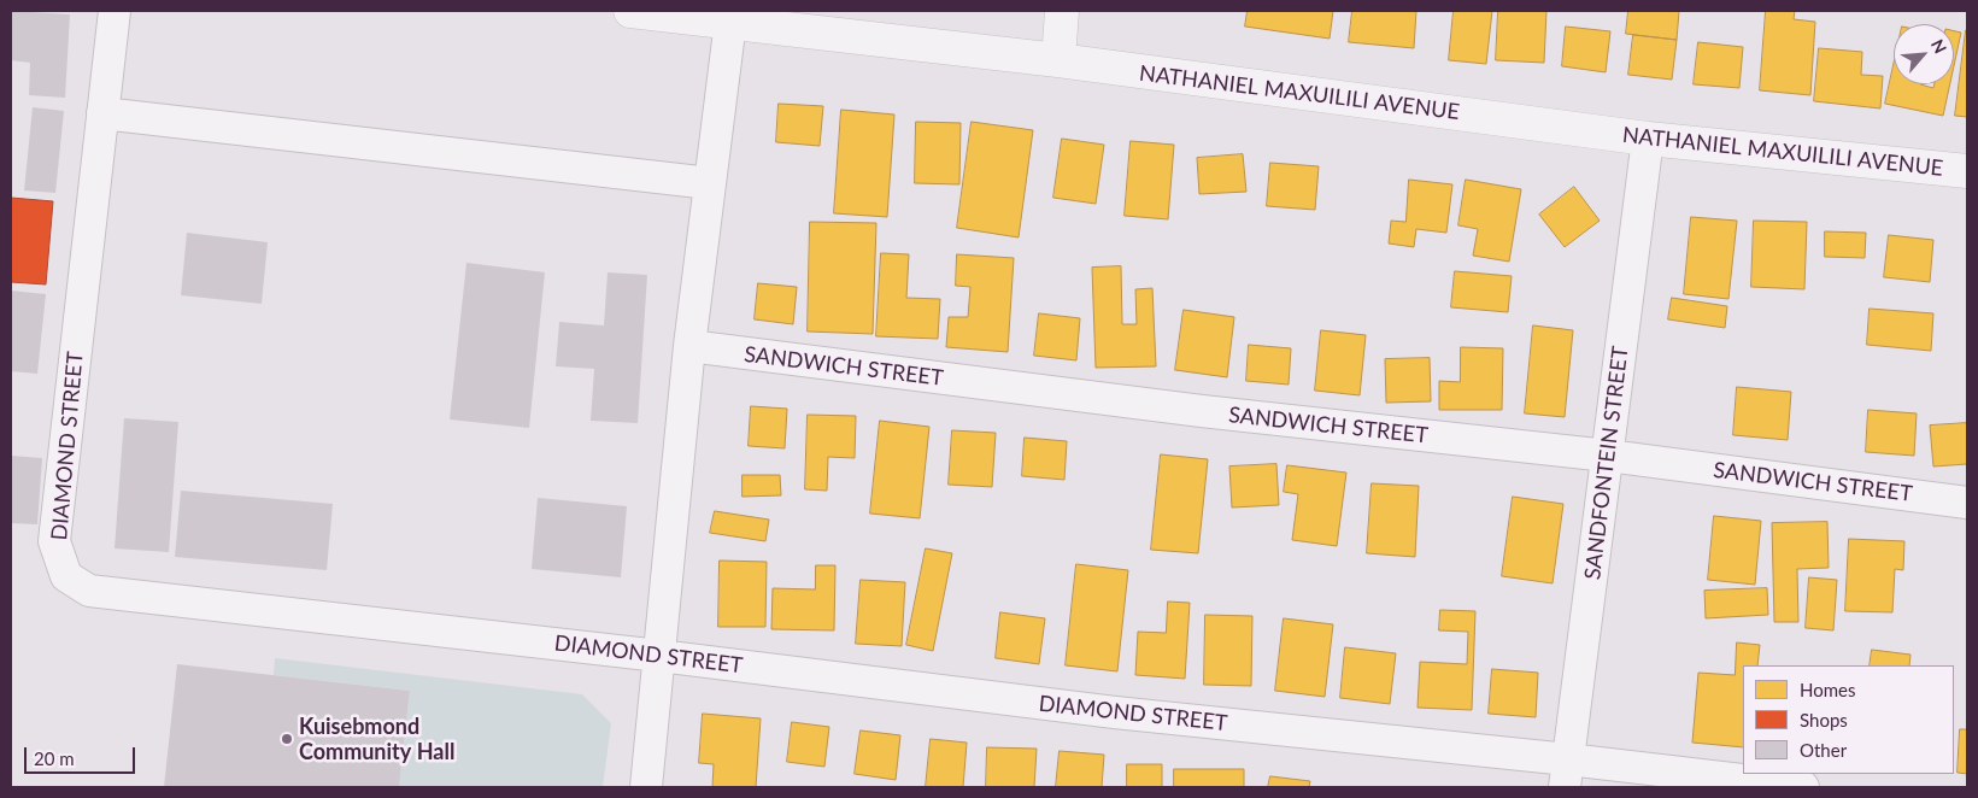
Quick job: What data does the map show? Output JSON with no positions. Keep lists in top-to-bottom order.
{
  "streets": {
    "street": [
      "NATHANIEL MAXUILILI AVENUE",
      "SANDWICH STREET",
      "DIAMOND STREET",
      "SANDFONTEIN STREET"
    ]
  },
  "crossings": [
    ["NATHANIEL MAXUILILI AVENUE", "SANDFONTEIN STREET"],
    ["SANDWICH STREET", "SANDFONTEIN STREET"],
    ["DIAMOND STREET", "SANDFONTEIN STREET"]
  ],
  "places": ["Kuisebmond Community Hall"],
  "legend": ["Homes", "Shops", "Other"],
  "scale_bar": "20 m",
  "north": "top right"
}
